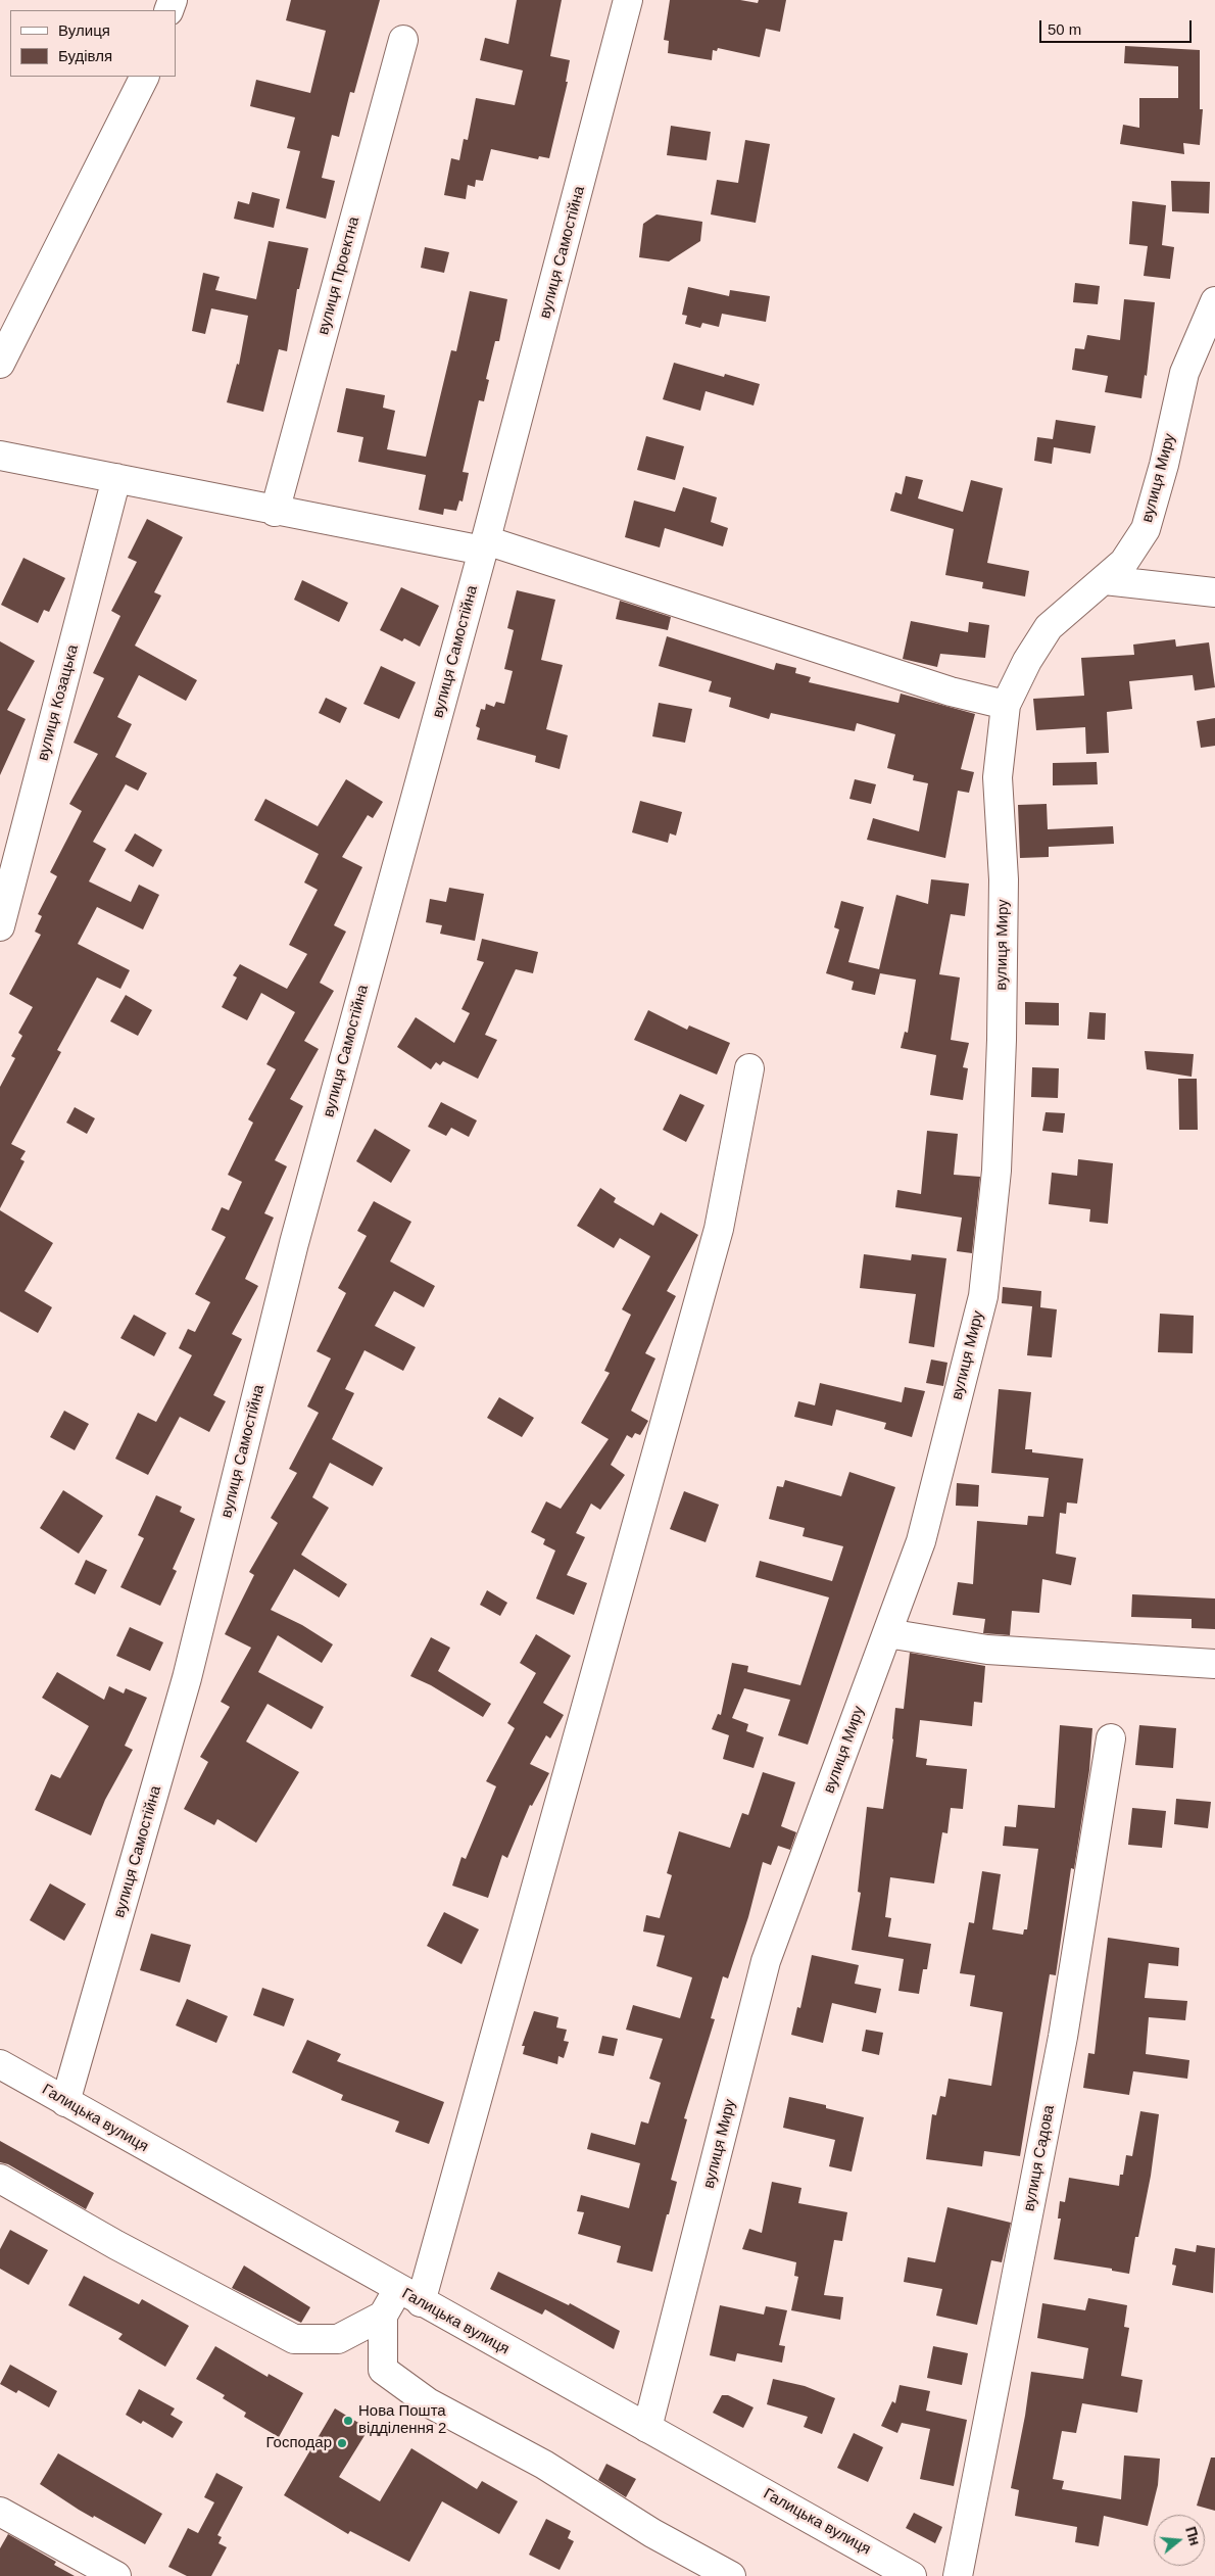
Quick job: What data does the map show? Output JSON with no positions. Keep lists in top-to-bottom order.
{
  "streets": {
    "street": [
      "вулиця Самостійна",
      "вулиця Проектна",
      "вулиця Миру",
      "вулиця Козацька",
      "Галицька вулиця",
      "вулиця Садова"
    ]
  },
  "crossings": [
    ["вулиця Самостійна", "Галицька вулиця"],
    ["вулиця Миру", "Галицька вулиця"]
  ],
  "places": ["Нова Пошта відділення 2", "Господар"],
  "legend": ["Вулиця", "Будівля"],
  "scale_bar": "50 m",
  "north": "right"
}
